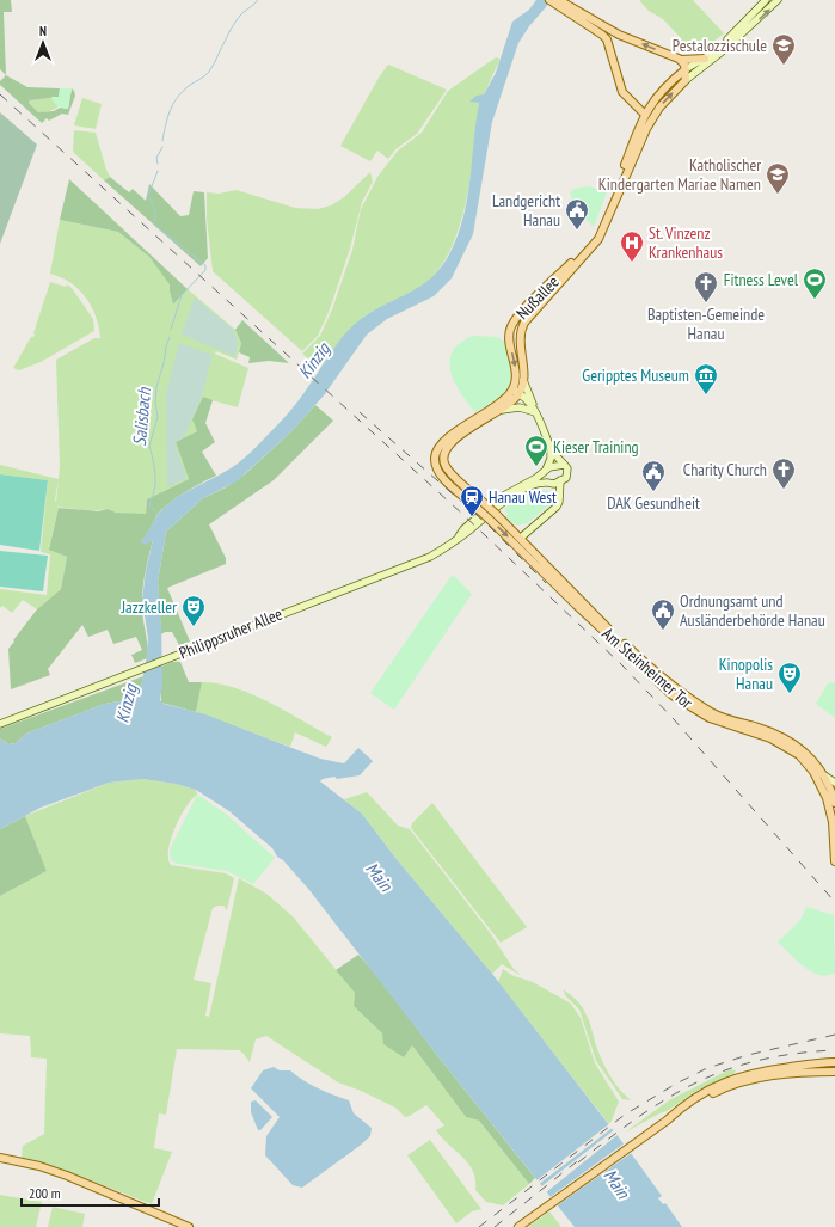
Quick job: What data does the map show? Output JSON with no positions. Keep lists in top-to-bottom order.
{
  "streets": {
    "main road": ["Nußallee", "Philippsruher Allee", "Am Steinheimer Tor"]
  },
  "crossings": [
    ["Nußallee", "Am Steinheimer Tor"]
  ],
  "water": ["Kinzig", "Salisbach", "Main"],
  "places": {
    "school or university": ["Pestalozzischule", "Katholischer Kindergarten Mariae Namen"],
    "public building": ["Landgericht Hanau", "DAK Gesundheit", "Ordnungsamt und Ausländerbehörde Hanau"],
    "hospital": ["St. Vinzenz Krankenhaus"],
    "sports": ["Fitness Level", "Kieser Training"],
    "church": ["Baptisten-Gemeinde Hanau", "Charity Church"],
    "museum": ["Geripptes Museum"],
    "station": ["Hanau West"],
    "theatre": ["Jazzkeller", "Kinopolis Hanau"]
  },
  "scale_bar": "200 m",
  "north": "top"
}
